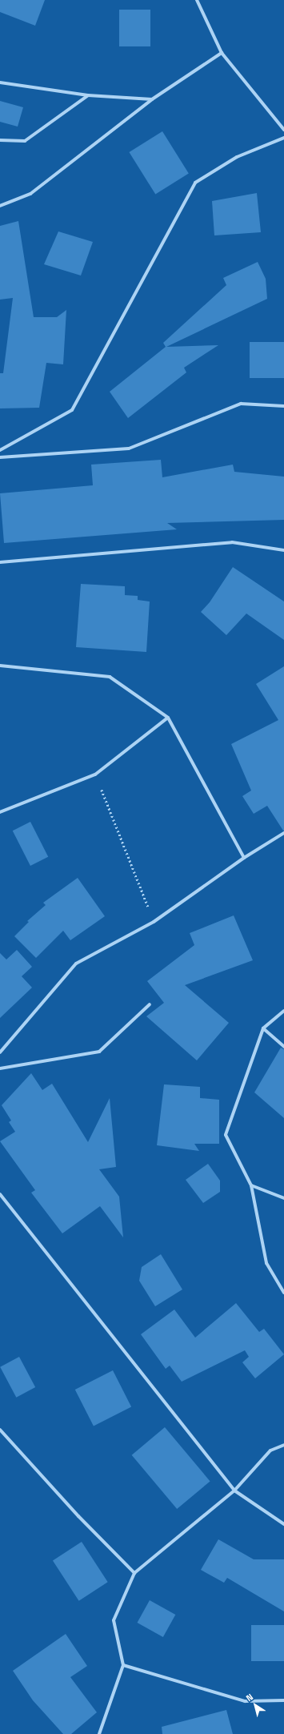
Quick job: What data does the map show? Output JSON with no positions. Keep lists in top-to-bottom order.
{
  "north": "top left"
}
